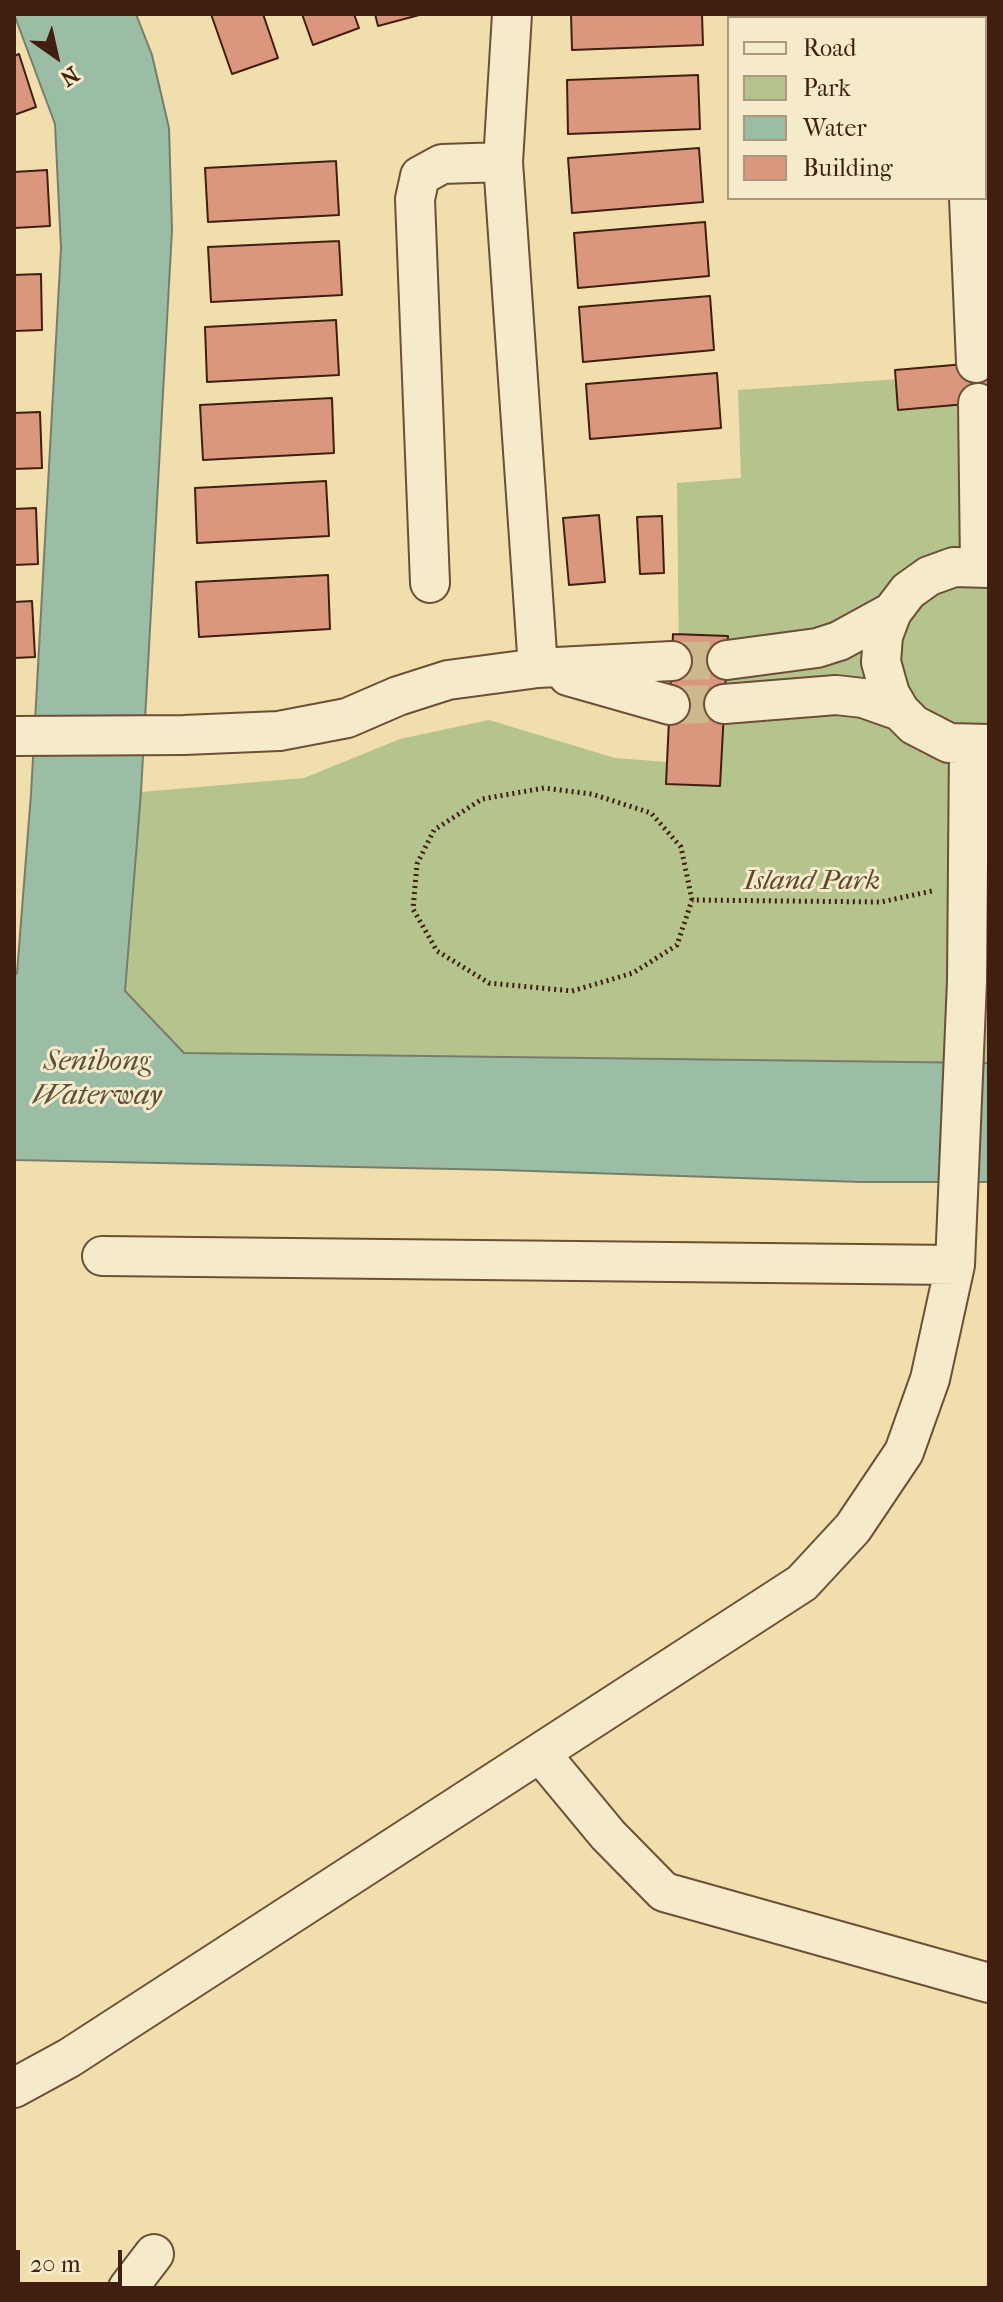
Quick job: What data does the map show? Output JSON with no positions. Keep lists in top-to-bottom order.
{
  "water": ["Senibong Waterway"],
  "parks": ["Island Park"],
  "legend": [
    "Road",
    "Park",
    "Water",
    "Building"
  ],
  "scale_bar": "20 m",
  "north": "bottom right"
}
